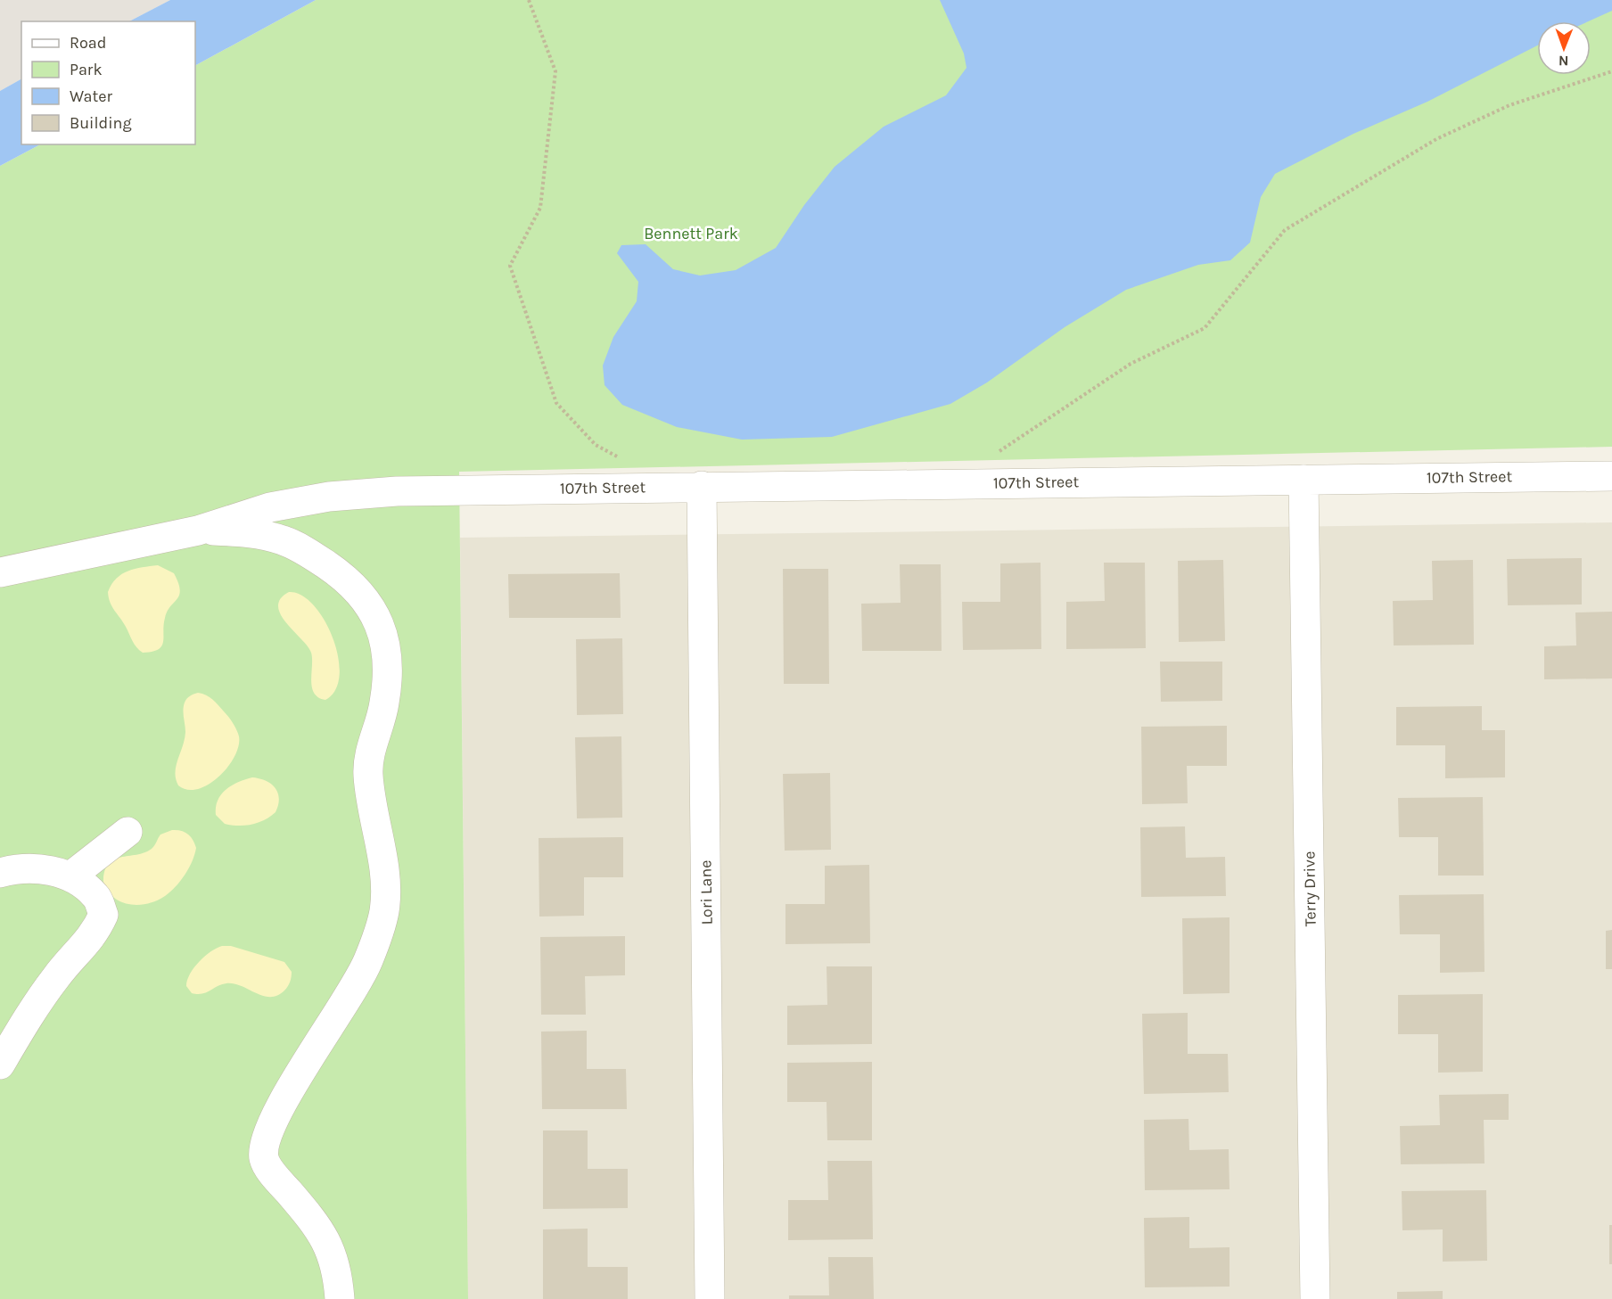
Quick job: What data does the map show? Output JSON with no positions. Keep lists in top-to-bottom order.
{
  "streets": {
    "street": ["107th Street", "Terry Drive", "Lori Lane"]
  },
  "crossings": [
    ["107th Street", "Terry Drive"],
    ["107th Street", "Lori Lane"]
  ],
  "parks": ["Bennett Park"],
  "legend": [
    "Road",
    "Park",
    "Water",
    "Building"
  ],
  "north": "bottom"
}
